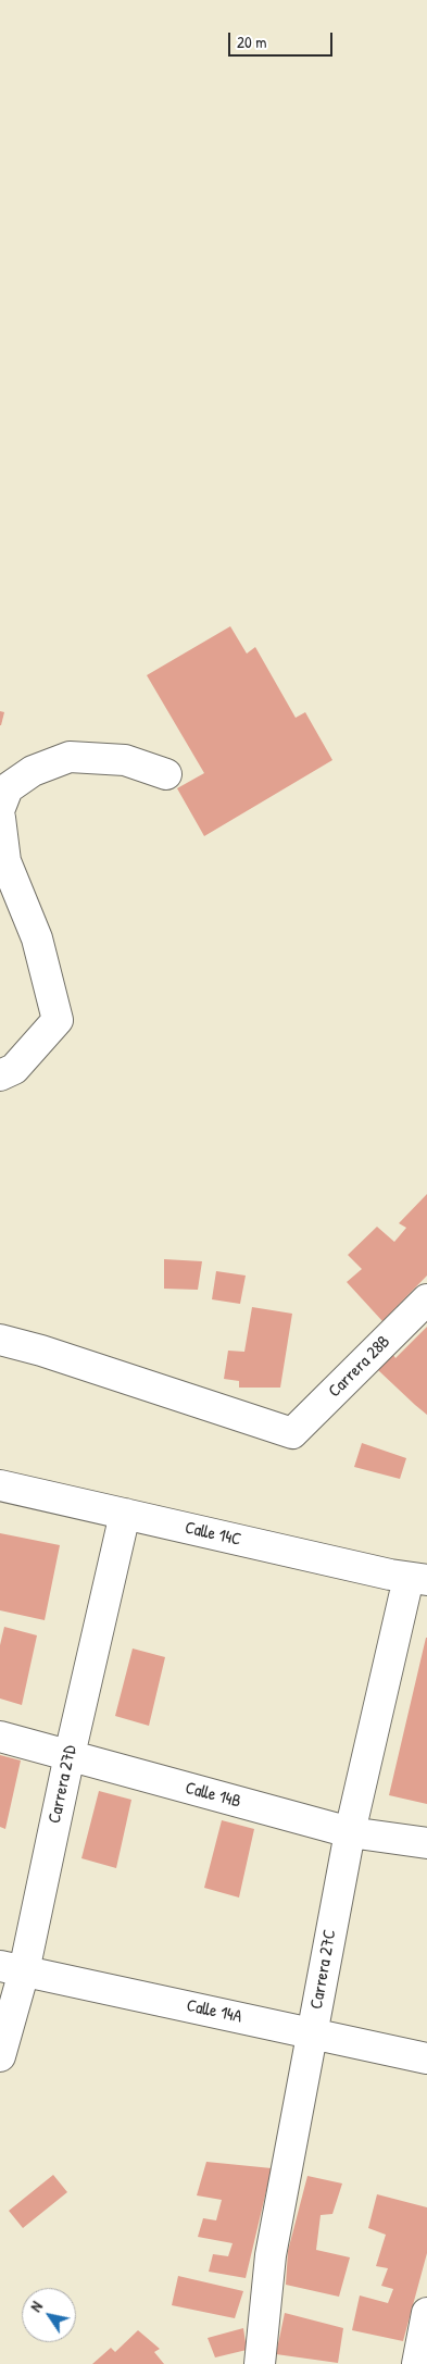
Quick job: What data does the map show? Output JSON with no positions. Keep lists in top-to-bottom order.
{
  "streets": {
    "street": [
      "Carrera 28B",
      "Calle 14C",
      "Carrera 27D",
      "Calle 14B",
      "Carrera 27C",
      "Calle 14A"
    ]
  },
  "crossings": [
    ["Calle 14C", "Carrera 27D"],
    ["Calle 14C", "Carrera 27C"],
    ["Carrera 27D", "Calle 14B"],
    ["Carrera 27D", "Calle 14A"],
    ["Calle 14B", "Carrera 27C"],
    ["Carrera 27C", "Calle 14A"]
  ],
  "scale_bar": "20 m",
  "north": "top left"
}
